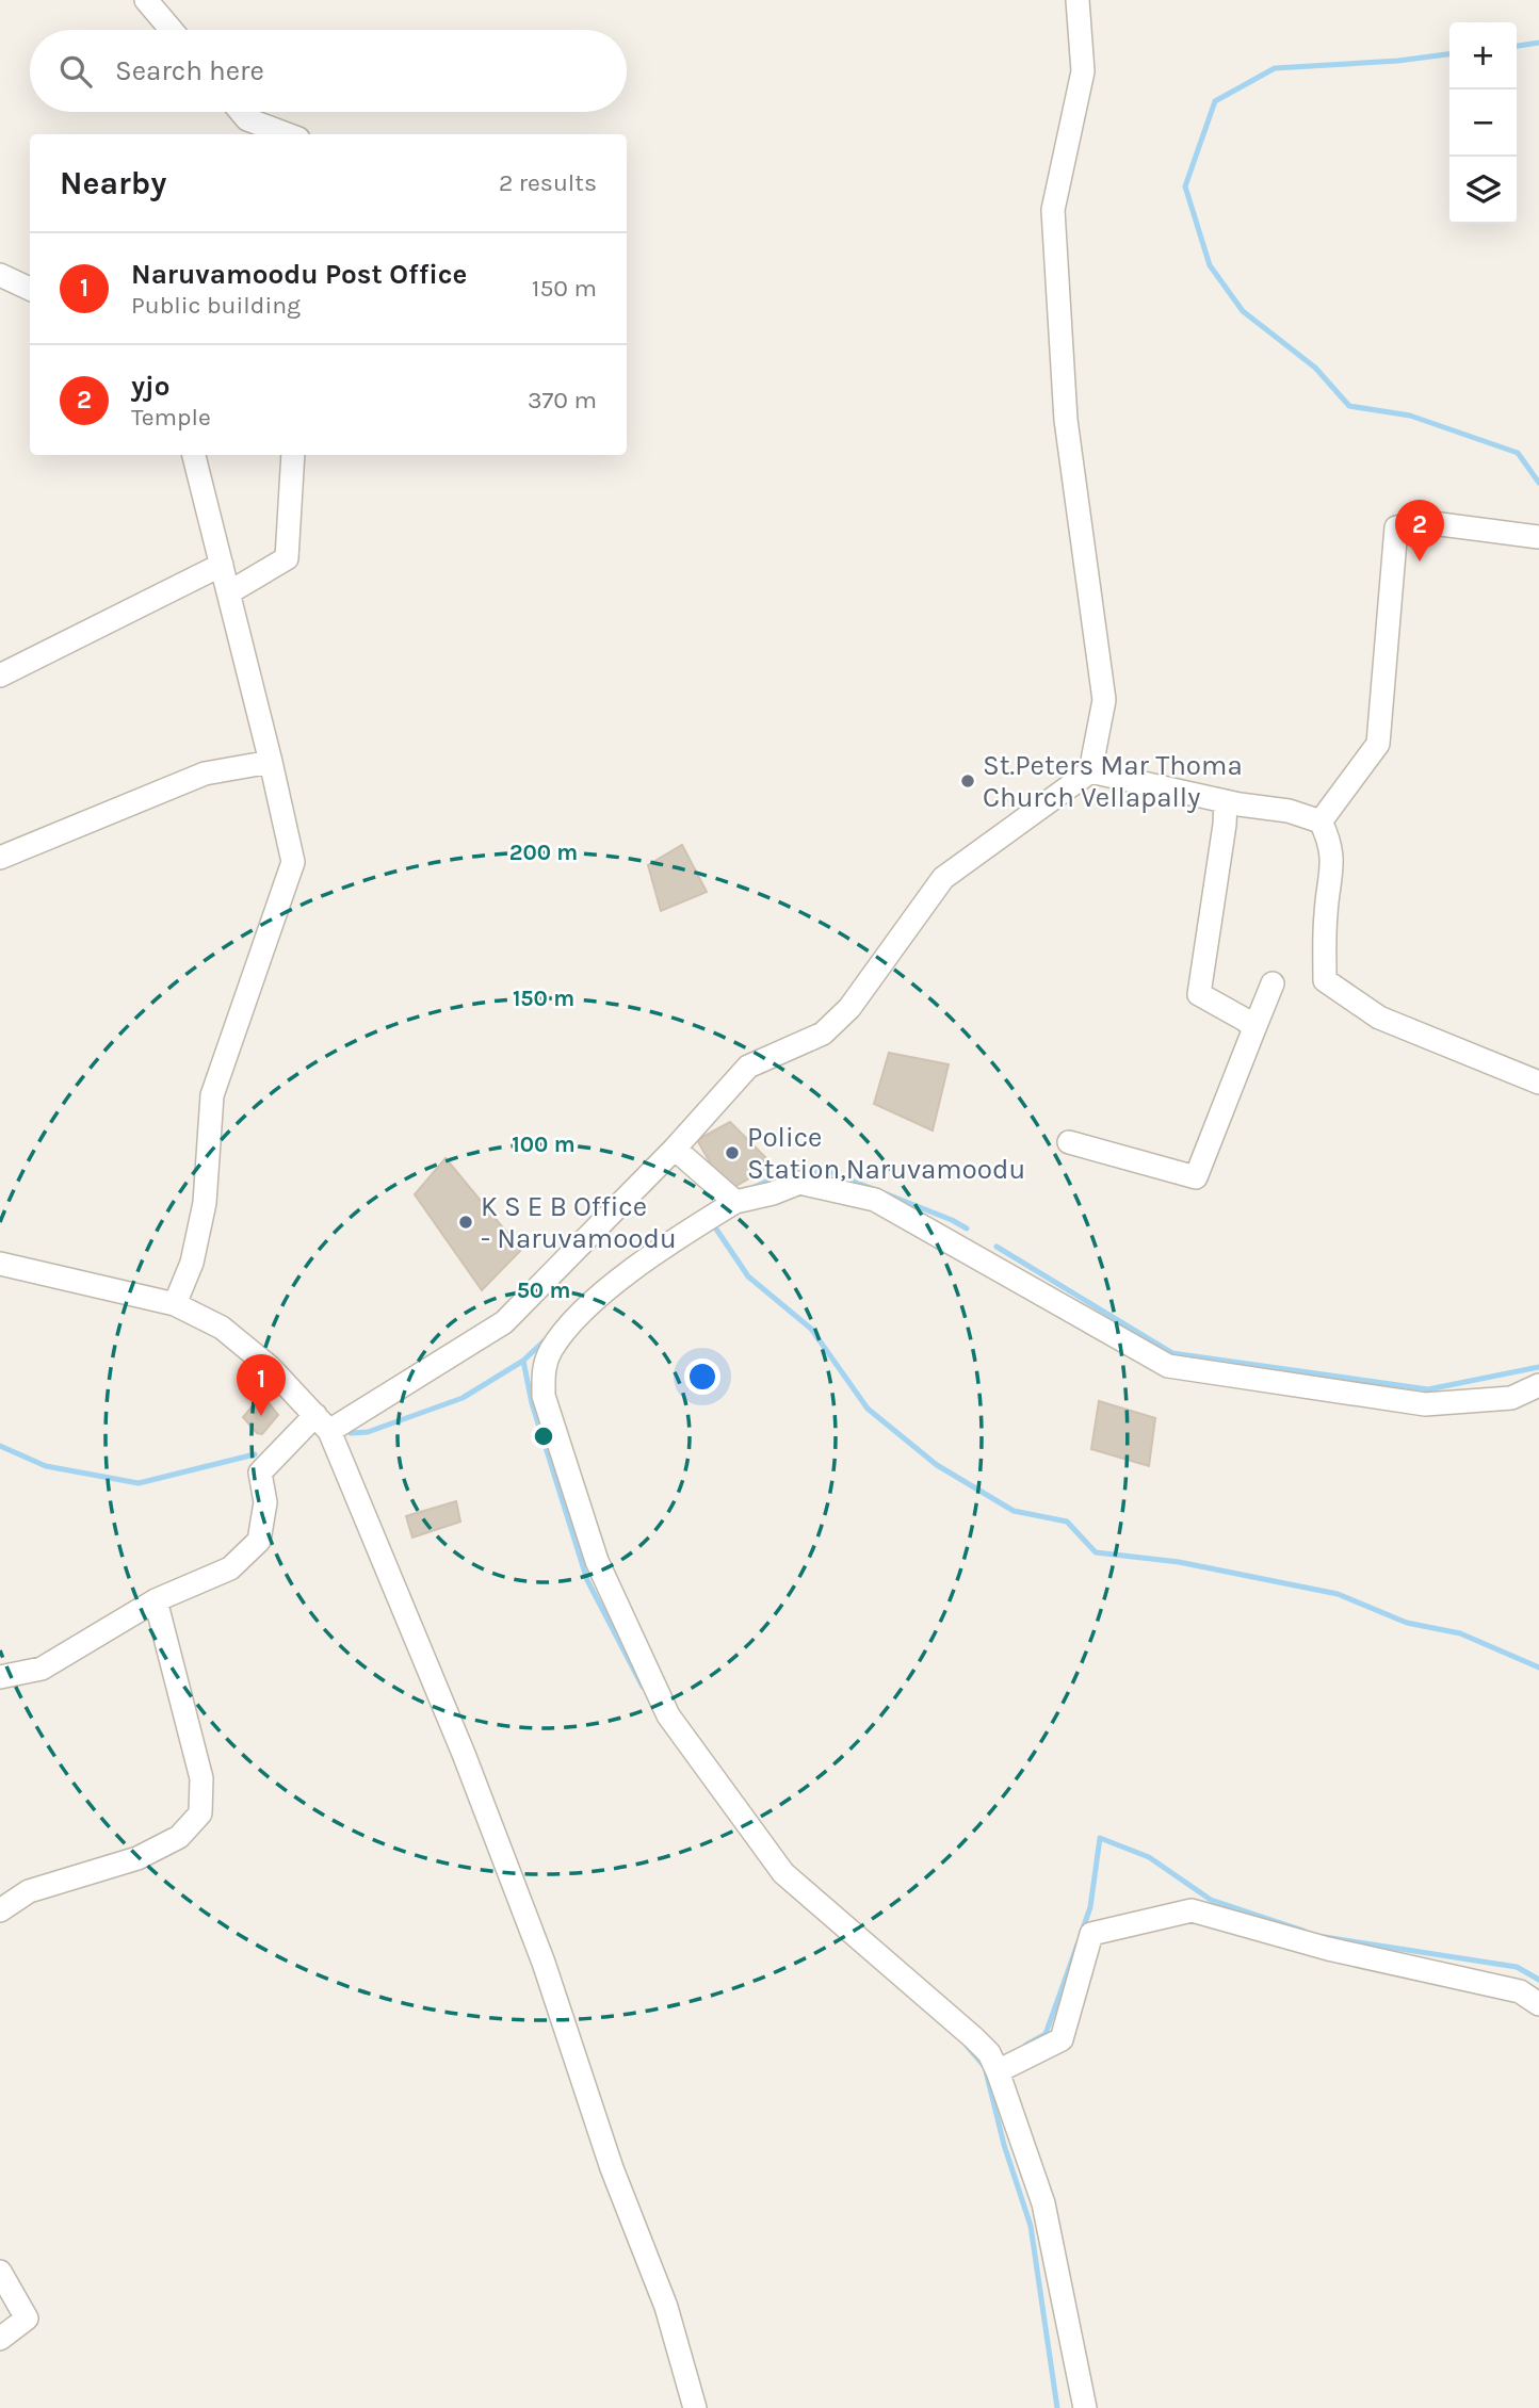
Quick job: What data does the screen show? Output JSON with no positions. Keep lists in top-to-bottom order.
{
  "places": ["St.Peters Mar Thoma Church Vellapally", "Police Station,Naruvamoodu", "K S E B Office - Naruvamoodu"],
  "page": {
    "map_buttons": ["+", "−"],
    "search": "Search here",
    "heading": ["Nearby", "2 results"],
    "list": [
      {
        "mark": "1",
        "name": "Naruvamoodu Post Office",
        "note": "Public building",
        "value": "150 m"
      },
      {
        "mark": "2",
        "name": "yjo",
        "note": "Temple",
        "value": "370 m"
      }
    ],
    "pins": ["2", "1"]
  },
  "rings": [
    "200 m",
    "150 m",
    "100 m",
    "50 m"
  ]
}
